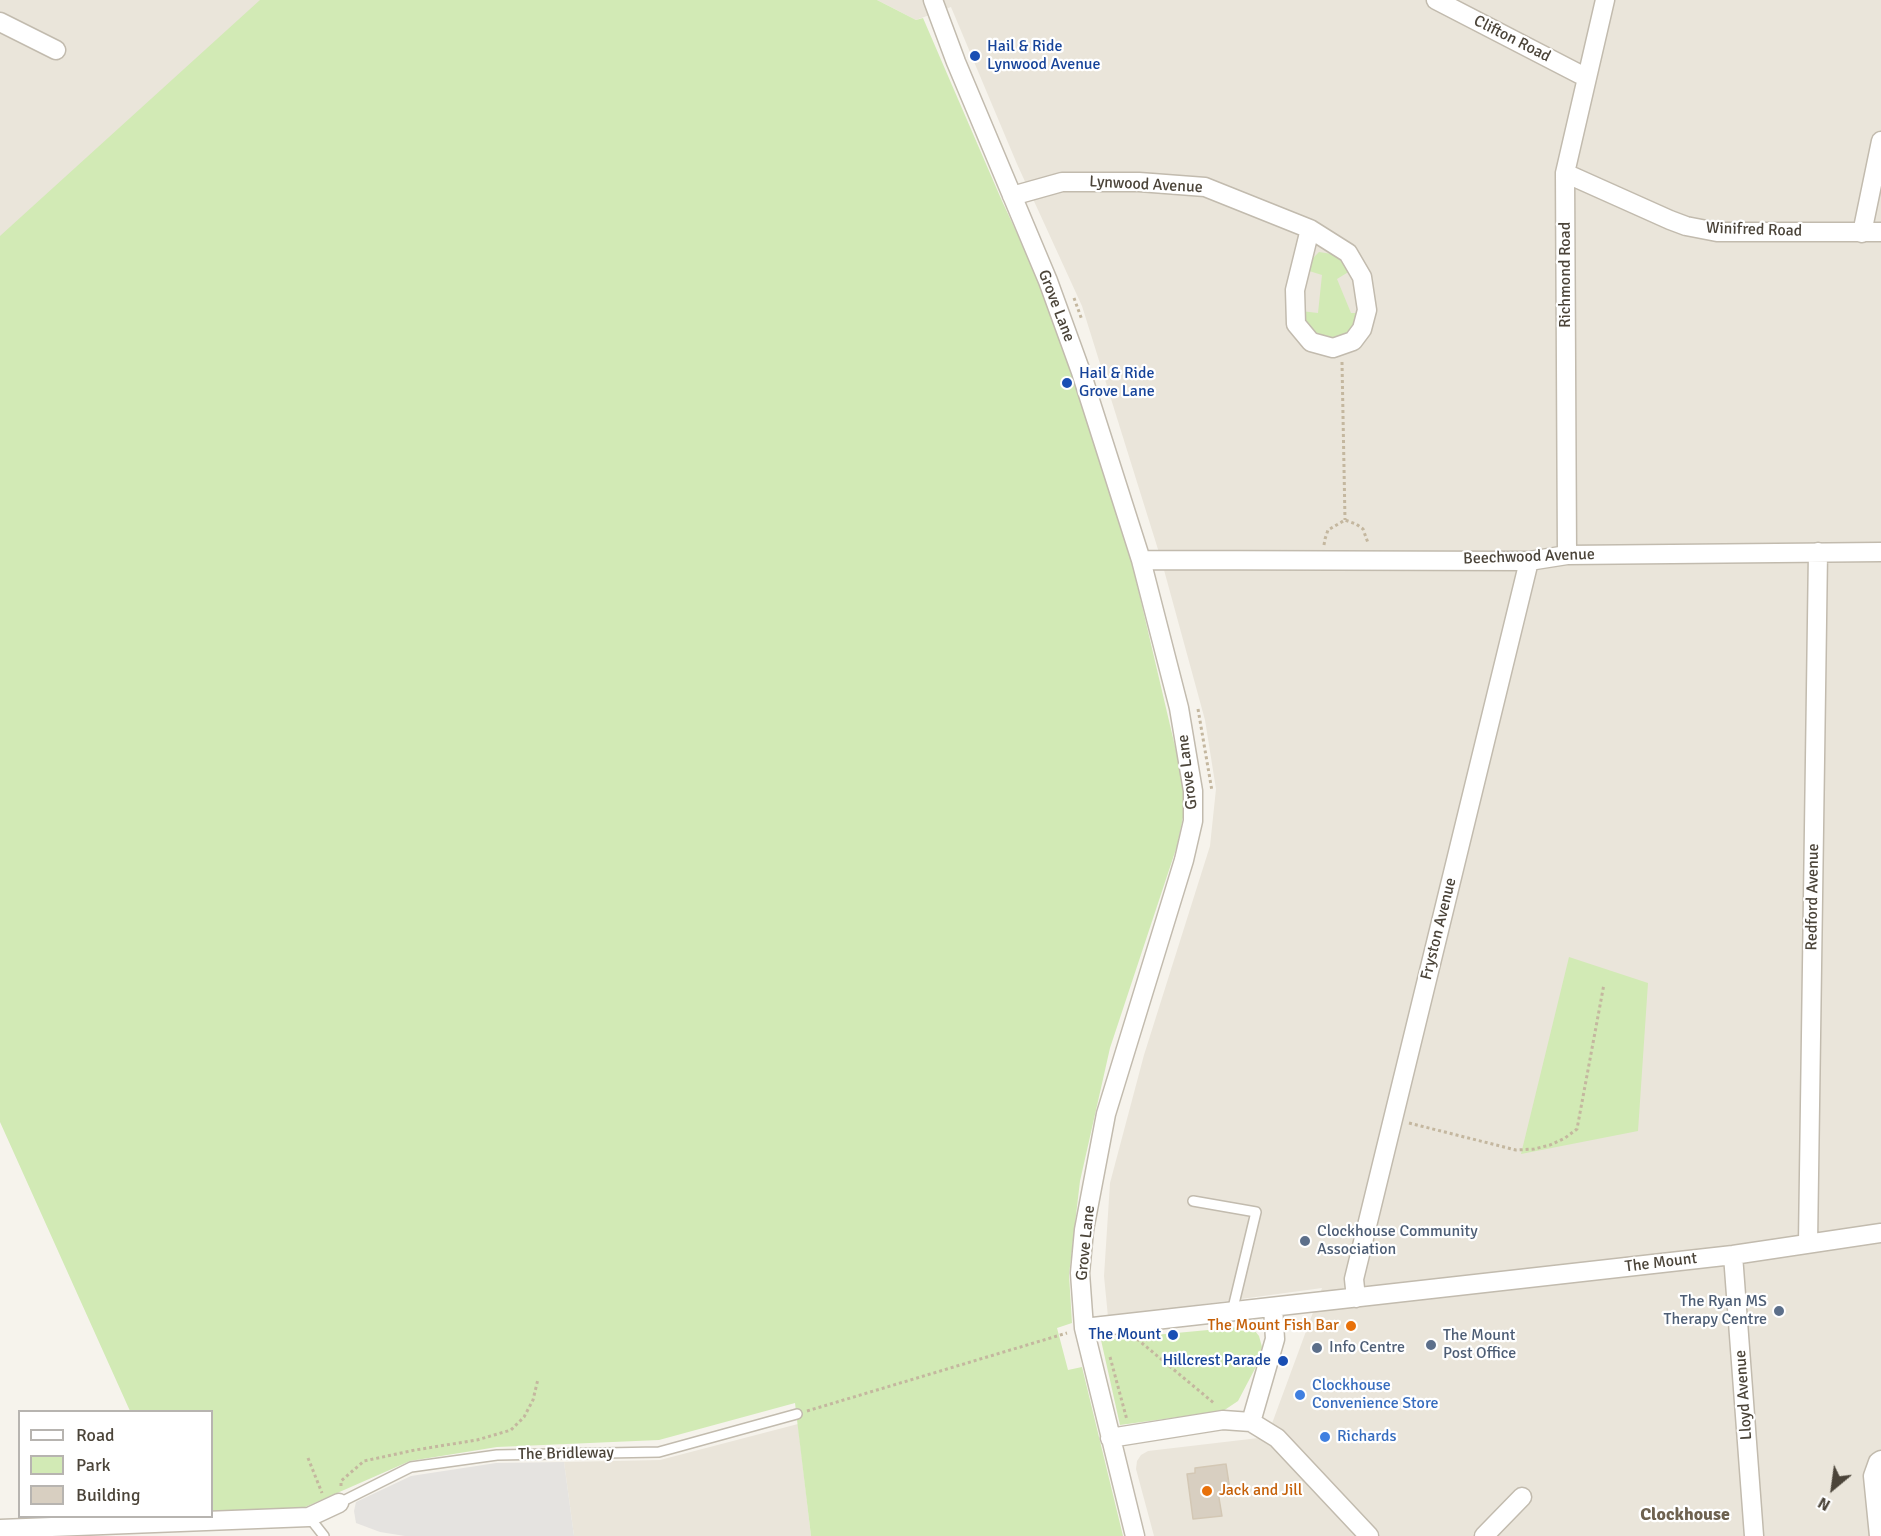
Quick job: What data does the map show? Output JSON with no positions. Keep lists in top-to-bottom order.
{
  "streets": {
    "street": [
      "Clifton Road",
      "Lynwood Avenue",
      "Winifred Road",
      "Richmond Road",
      "Grove Lane",
      "Beechwood Avenue",
      "Redford Avenue",
      "Fryston Avenue",
      "The Mount",
      "Lloyd Avenue"
    ],
    "lane": ["The Bridleway"]
  },
  "crossings": [
    ["Clifton Road", "Richmond Road"],
    ["Lynwood Avenue", "Grove Lane"],
    ["Winifred Road", "Richmond Road"],
    ["Richmond Road", "Beechwood Avenue"],
    ["Grove Lane", "Beechwood Avenue"],
    ["Grove Lane", "The Mount"],
    ["Beechwood Avenue", "Redford Avenue"],
    ["Beechwood Avenue", "Fryston Avenue"],
    ["Redford Avenue", "The Mount"],
    ["Fryston Avenue", "The Mount"],
    ["The Mount", "Lloyd Avenue"]
  ],
  "districts": ["Clockhouse"],
  "places": [
    "Hail & Ride Lynwood Avenue",
    "Hail & Ride Grove Lane",
    "Clockhouse Community Association",
    "The Ryan MS Therapy Centre",
    "The Mount Fish Bar",
    "The Mount",
    "The Mount Post Office",
    "Info Centre",
    "Hillcrest Parade",
    "Clockhouse Convenience Store",
    "Richards",
    "Jack and Jill"
  ],
  "legend": ["Road", "Park", "Building"],
  "north": "bottom left"
}
